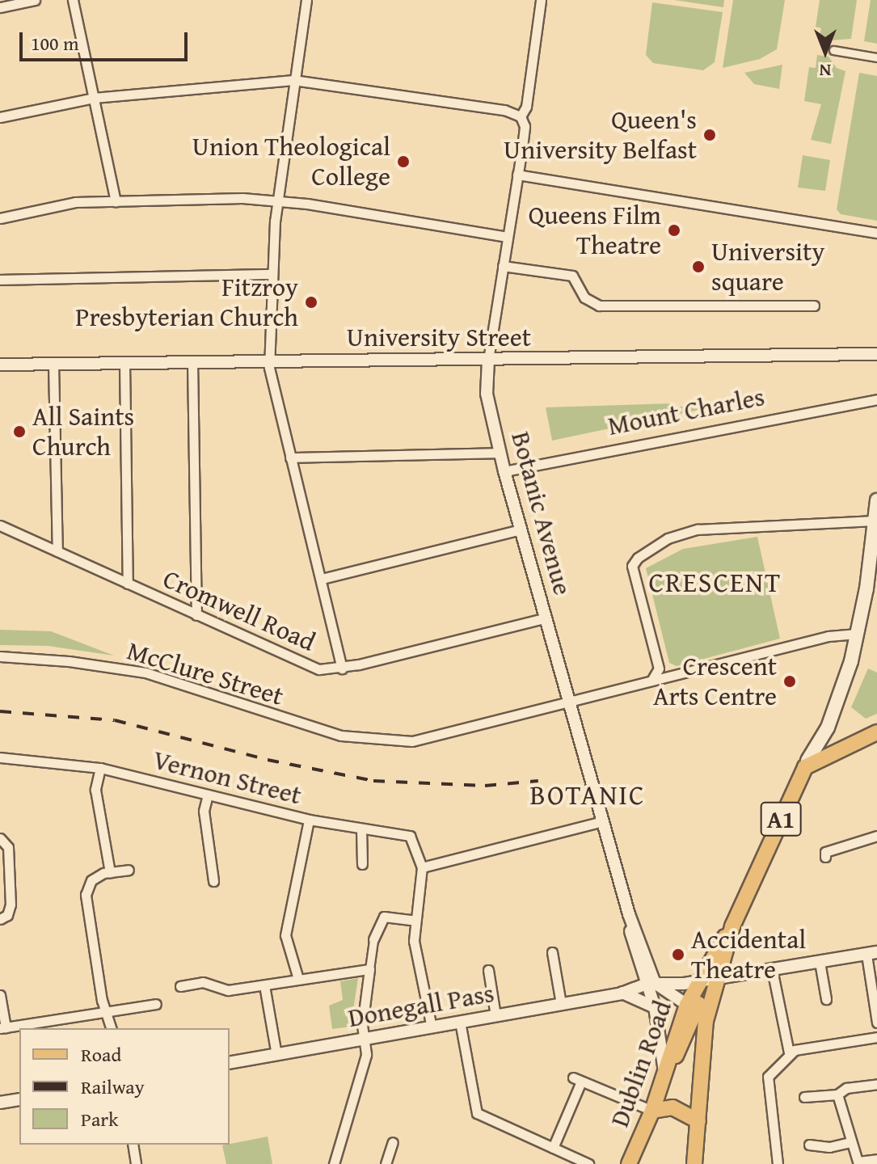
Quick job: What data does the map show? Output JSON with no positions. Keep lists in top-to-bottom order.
{
  "streets": {
    "main road": ["A1", "Dublin Road"],
    "street": [
      "University Street",
      "Mount Charles",
      "Botanic Avenue",
      "Cromwell Road",
      "McClure Street",
      "Vernon Street",
      "Donegall Pass"
    ]
  },
  "crossings": [
    ["University Street", "Botanic Avenue"],
    ["Mount Charles", "Botanic Avenue"],
    ["Botanic Avenue", "Cromwell Road"],
    ["Botanic Avenue", "McClure Street"],
    ["Botanic Avenue", "Donegall Pass"],
    ["Botanic Avenue", "Dublin Road"],
    ["A1", "Donegall Pass"],
    ["A1", "Dublin Road"],
    ["Donegall Pass", "Dublin Road"]
  ],
  "districts": ["CRESCENT", "BOTANIC"],
  "places": [
    "Queen's University Belfast",
    "Union Theological College",
    "Queens Film Theatre",
    "University square",
    "Fitzroy Presbyterian Church",
    "All Saints Church",
    "Crescent Arts Centre",
    "Accidental Theatre"
  ],
  "legend": ["Road", "Railway", "Park"],
  "scale_bar": "100 m",
  "north": "bottom"
}
